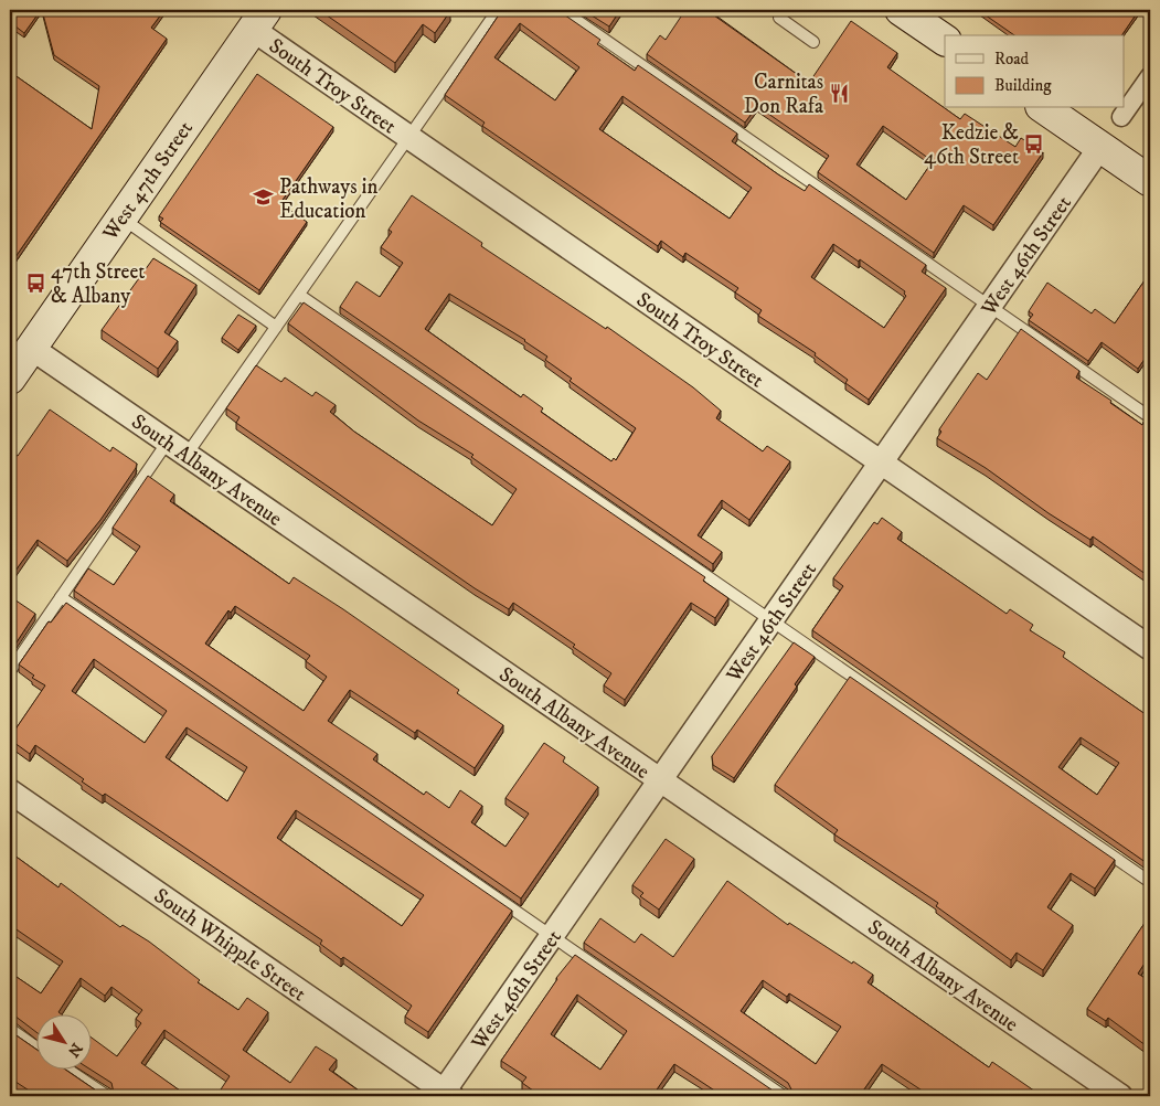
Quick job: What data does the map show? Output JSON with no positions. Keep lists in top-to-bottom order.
{
  "streets": {
    "main road": ["West 47th Street"],
    "street": [
      "South Troy Street",
      "West 46th Street",
      "South Albany Avenue",
      "South Whipple Street"
    ]
  },
  "crossings": [
    ["South Troy Street", "West 47th Street"],
    ["South Troy Street", "West 46th Street"],
    ["West 47th Street", "South Albany Avenue"],
    ["West 46th Street", "South Albany Avenue"],
    ["West 46th Street", "South Whipple Street"]
  ],
  "places": {
    "restaurant": ["Carnitas Don Rafa"],
    "bus stop": ["Kedzie & 46th Street", "47th Street & Albany"],
    "school or university": ["Pathways in Education"]
  },
  "legend": ["Road", "Building"],
  "north": "bottom right"
}
